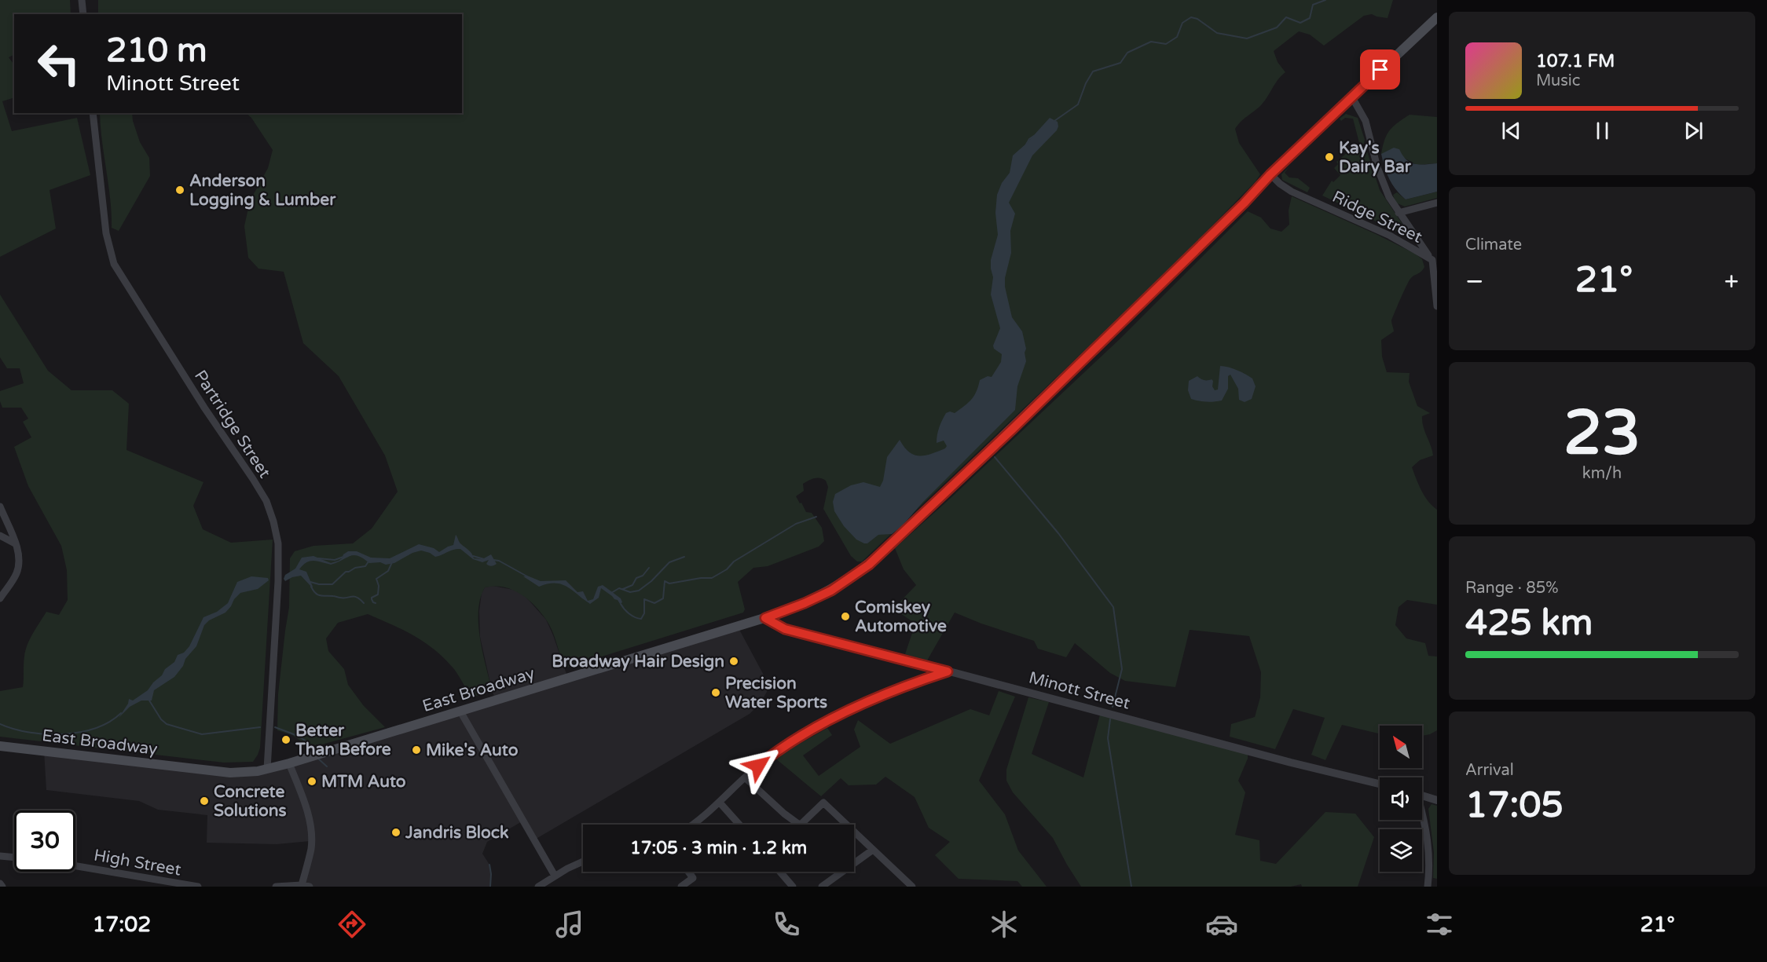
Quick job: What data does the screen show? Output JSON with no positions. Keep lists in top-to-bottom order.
{
  "streets": {
    "main road": ["East Broadway"],
    "street": [
      "Ridge Street",
      "Partridge Street",
      "Minott Street",
      "High Street"
    ]
  },
  "crossings": [
    ["Ridge Street", "East Broadway"],
    ["Partridge Street", "East Broadway"],
    ["East Broadway", "Minott Street"]
  ],
  "places": [
    "Kay's Dairy Bar",
    "Anderson Logging & Lumber",
    "Comiskey Automotive",
    "Broadway Hair Design",
    "Precision Water Sports",
    "Better Than Before",
    "Mike's Auto",
    "MTM Auto",
    "Concrete Solutions",
    "Jandris Block"
  ],
  "north": "top left",
  "page": {
    "turn": ["210 m", "Minott Street"],
    "song": ["107.1 FM", "Music"],
    "tile": [
      "Climate",
      ["23", "km/h"],
      ["Range · 85%", "425 km"],
      ["Arrival", "17:05"]
    ],
    "heat": ["−", "21°", "+"],
    "limit": "30",
    "trip": "17:05 · 3 min · 1.2 km",
    "tabs": ["17:02", "21°"]
  }
}
